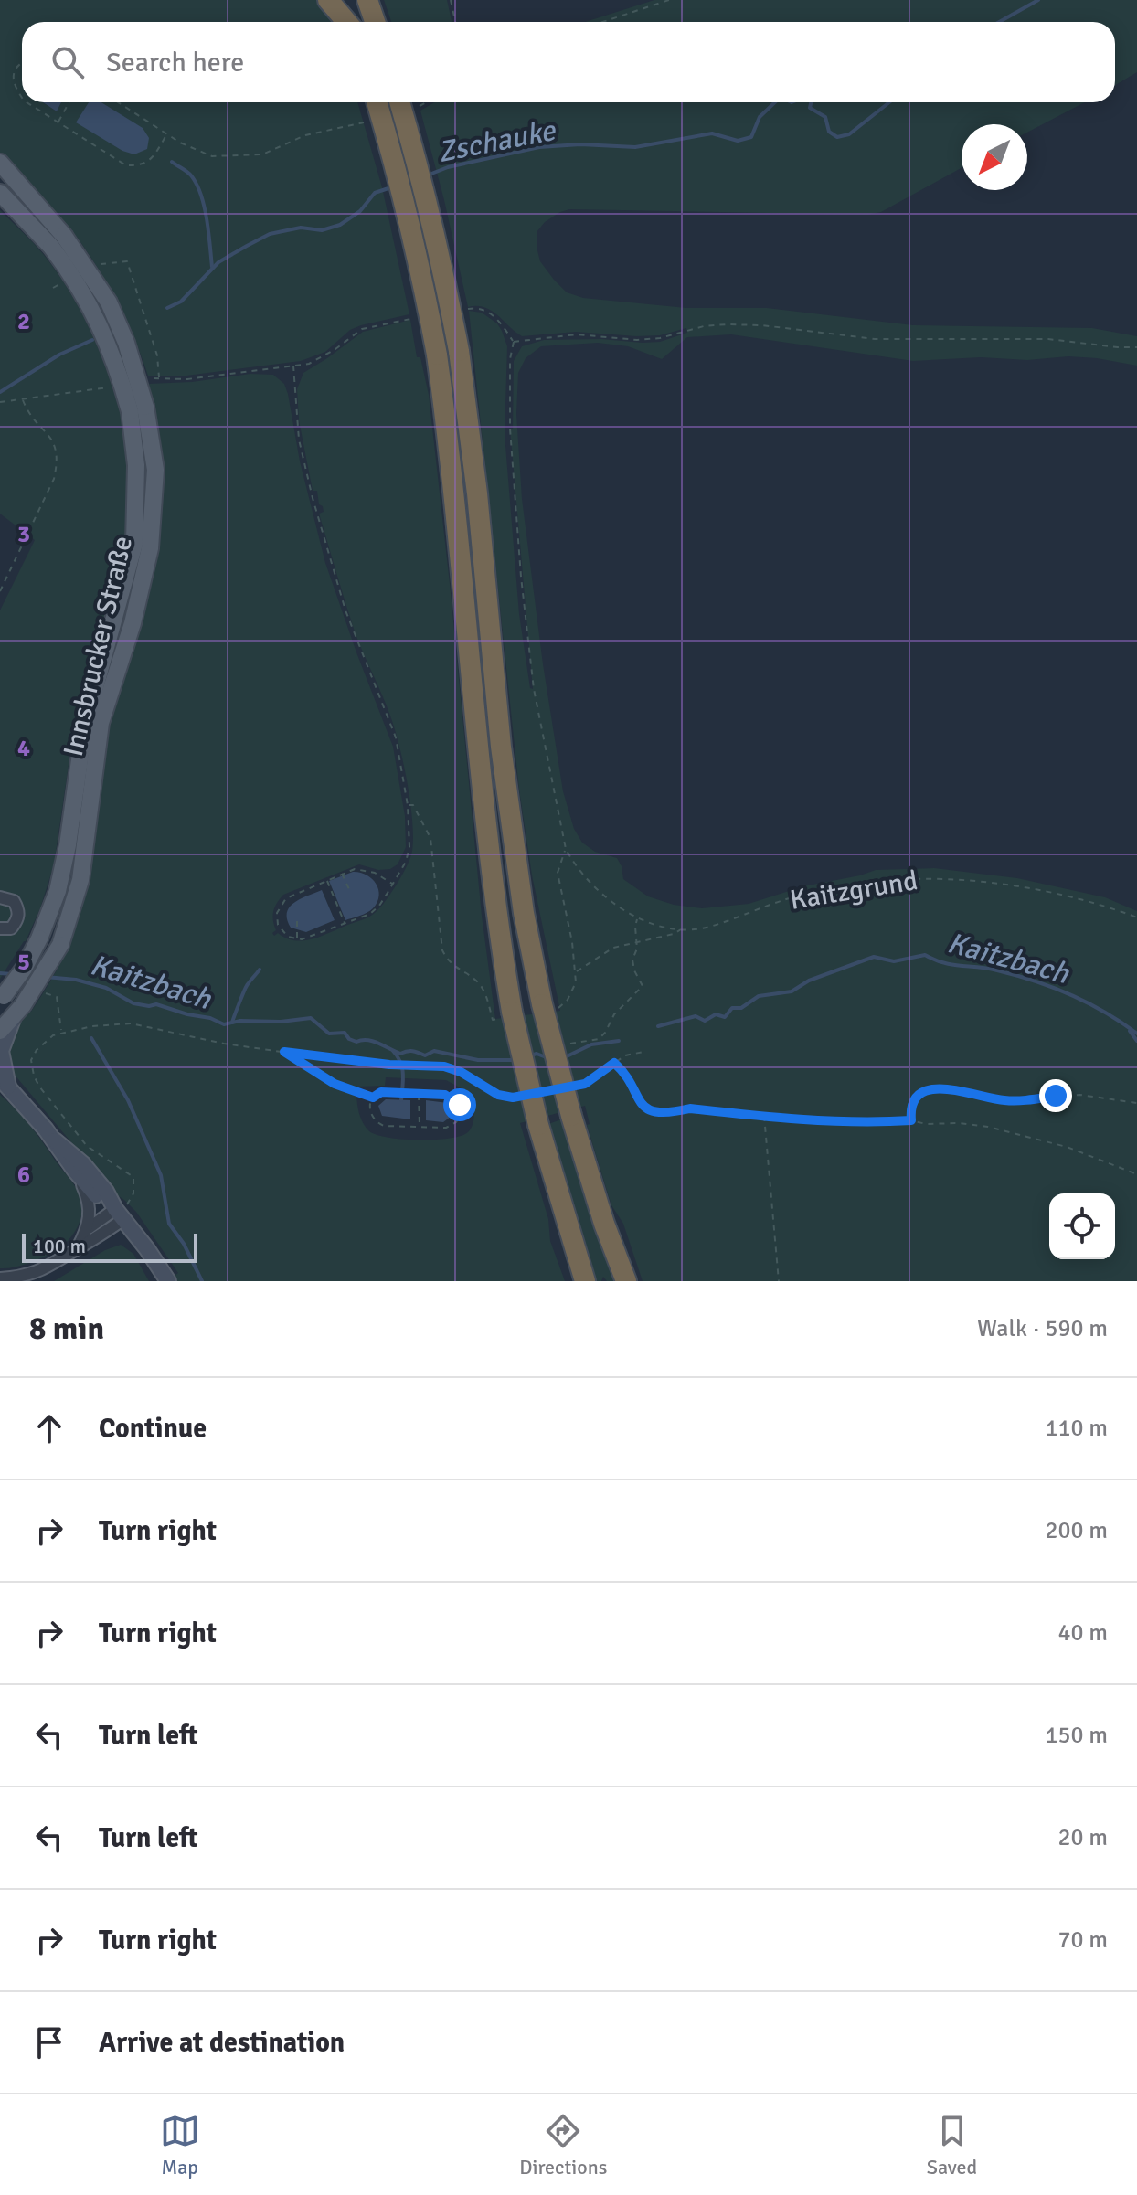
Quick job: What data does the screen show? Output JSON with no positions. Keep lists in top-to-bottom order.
{
  "streets": {
    "main road": ["Innsbrucker Straße"],
    "path": ["Kaitzgrund"]
  },
  "water": ["Zschauke", "Kaitzbach"],
  "scale_bar": "100 m",
  "north": "bottom left",
  "page": {
    "search": "Search here",
    "scale": "100 m",
    "heading": ["8 min", "Walk · 590 m"],
    "list": [
      ["Continue", "110 m"],
      ["Turn right", "200 m"],
      ["Turn right", "40 m"],
      ["Turn left", "150 m"],
      ["Turn left", "20 m"],
      ["Turn right", "70 m"],
      "Arrive at destination"
    ],
    "nav": ["Map", "Directions", "Saved"]
  },
  "grid": {
    "rows": [
      "2",
      "3",
      "4",
      "5",
      "6"
    ]
  }
}
